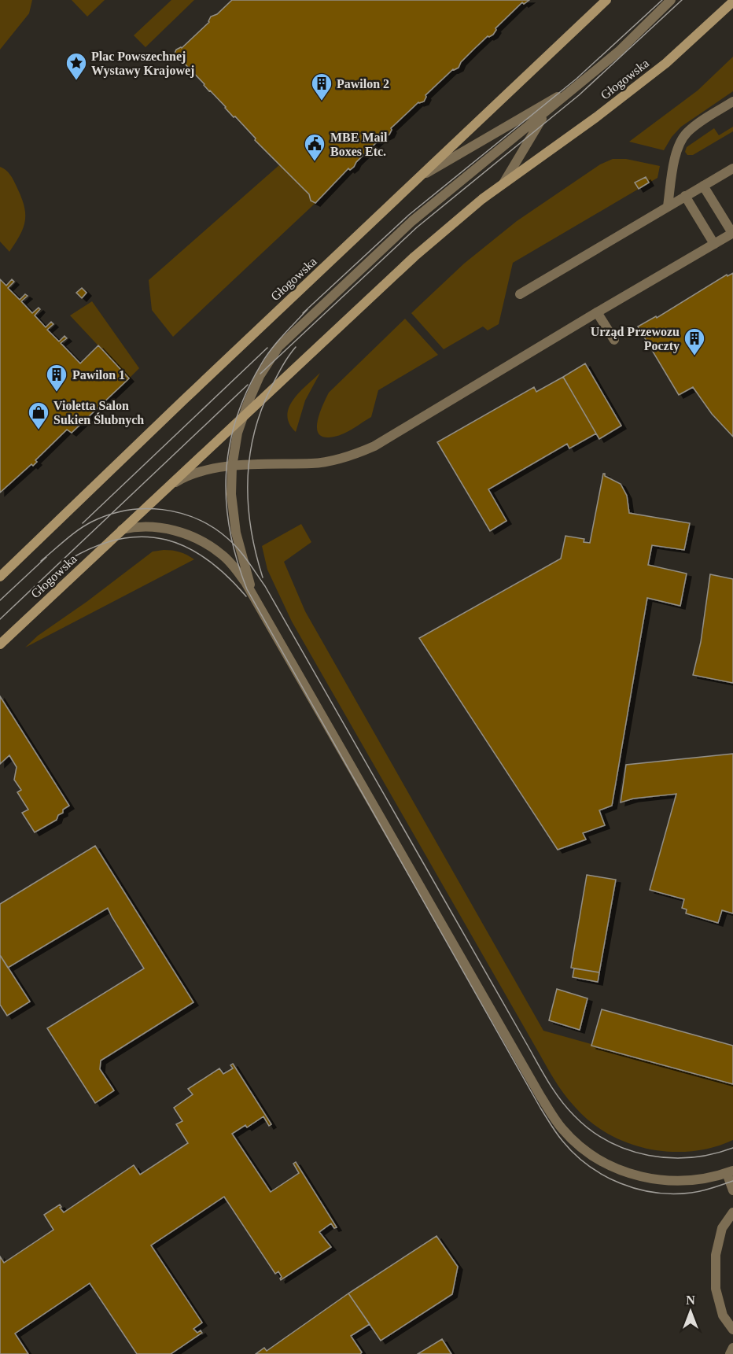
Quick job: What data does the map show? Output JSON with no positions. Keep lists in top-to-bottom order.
{
  "streets": {
    "street": ["Głogowska"]
  },
  "places": {
    "place": ["Plac Powszechnej Wystawy Krajowej"],
    "building": ["Pawilon 2", "Urząd Przewozu Poczty", "Pawilon 1"],
    "public building": ["MBE Mail Boxes Etc."],
    "shop": ["Violetta Salon Sukien Ślubnych"]
  },
  "north": "top"
}
